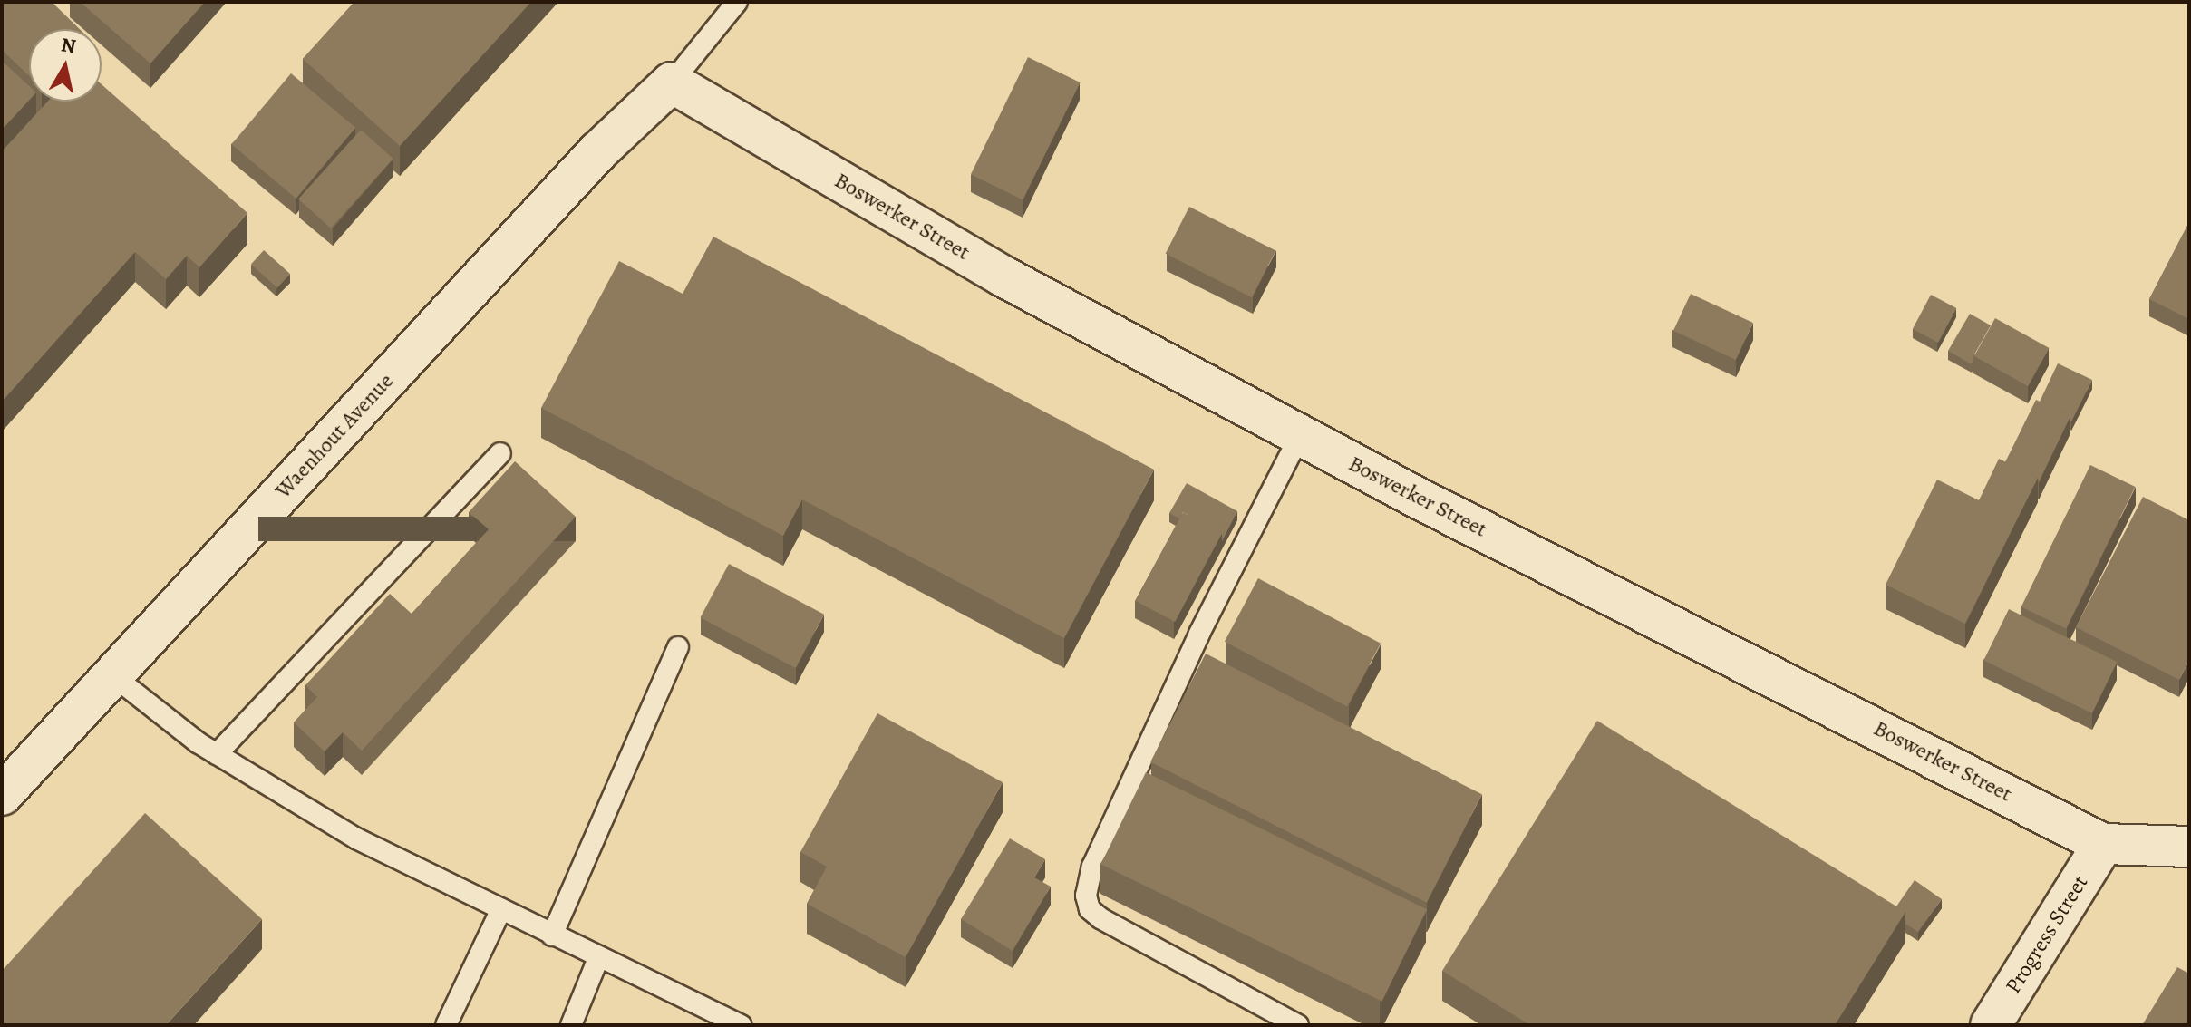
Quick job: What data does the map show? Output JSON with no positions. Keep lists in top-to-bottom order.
{
  "streets": {
    "street": ["Boswerker Street", "Waenhout Avenue", "Progress Street"]
  },
  "crossings": [
    ["Boswerker Street", "Waenhout Avenue"],
    ["Boswerker Street", "Progress Street"]
  ],
  "north": "top"
}
